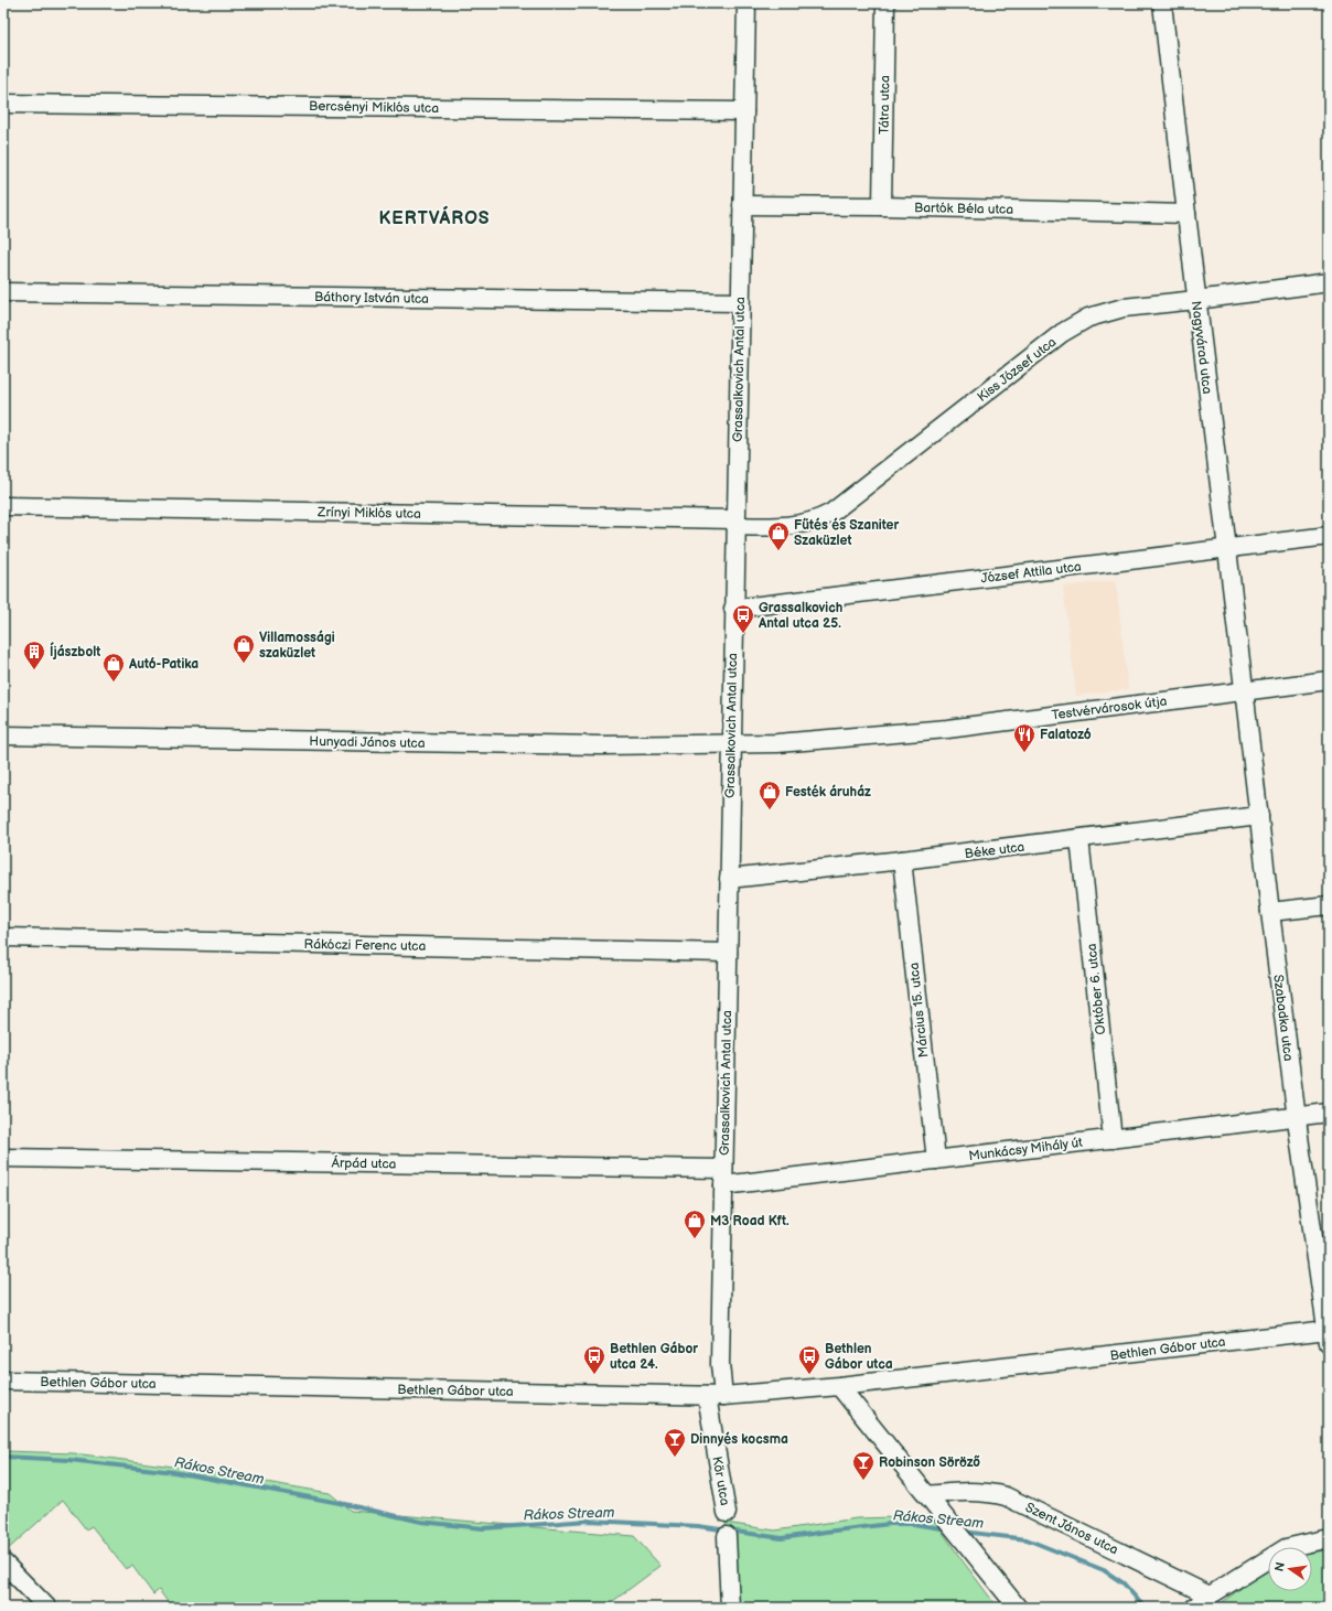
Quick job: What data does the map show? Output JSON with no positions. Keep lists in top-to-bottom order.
{
  "streets": {
    "street": [
      "Tátra utca",
      "Bercsényi Miklós utca",
      "Bartók Béla utca",
      "Báthory István utca",
      "Nagyvárad utca",
      "Grassalkovich Antal utca",
      "Kiss József utca",
      "Zrínyi Miklós utca",
      "József Attila utca",
      "Testvérvárosok útja",
      "Hunyadi János utca",
      "Béke utca",
      "Rákóczi Ferenc utca",
      "Október 6. utca",
      "Március 15. utca",
      "Szabadka utca",
      "Munkácsy Mihály út",
      "Árpád utca",
      "Bethlen Gábor utca",
      "Kör utca",
      "Szent János utca"
    ]
  },
  "crossings": [
    ["Tátra utca", "Bartók Béla utca"],
    ["Bercsényi Miklós utca", "Grassalkovich Antal utca"],
    ["Bartók Béla utca", "Nagyvárad utca"],
    ["Bartók Béla utca", "Grassalkovich Antal utca"],
    ["Báthory István utca", "Grassalkovich Antal utca"],
    ["Nagyvárad utca", "Kiss József utca"],
    ["Nagyvárad utca", "József Attila utca"],
    ["Nagyvárad utca", "Testvérvárosok útja"],
    ["Nagyvárad utca", "Szabadka utca"],
    ["Grassalkovich Antal utca", "Kiss József utca"],
    ["Grassalkovich Antal utca", "Zrínyi Miklós utca"],
    ["Grassalkovich Antal utca", "József Attila utca"],
    ["Grassalkovich Antal utca", "Testvérvárosok útja"],
    ["Grassalkovich Antal utca", "Hunyadi János utca"],
    ["Grassalkovich Antal utca", "Béke utca"],
    ["Grassalkovich Antal utca", "Rákóczi Ferenc utca"],
    ["Grassalkovich Antal utca", "Munkácsy Mihály út"],
    ["Grassalkovich Antal utca", "Árpád utca"],
    ["Grassalkovich Antal utca", "Bethlen Gábor utca"],
    ["Grassalkovich Antal utca", "Kör utca"],
    ["Kiss József utca", "Zrínyi Miklós utca"],
    ["Testvérvárosok útja", "Hunyadi János utca"],
    ["Testvérvárosok útja", "Szabadka utca"],
    ["Béke utca", "Október 6. utca"],
    ["Béke utca", "Március 15. utca"],
    ["Béke utca", "Szabadka utca"],
    ["Október 6. utca", "Munkácsy Mihály út"],
    ["Március 15. utca", "Munkácsy Mihály út"],
    ["Szabadka utca", "Munkácsy Mihály út"],
    ["Szabadka utca", "Bethlen Gábor utca"],
    ["Munkácsy Mihály út", "Árpád utca"],
    ["Bethlen Gábor utca", "Kör utca"]
  ],
  "districts": ["KERTVÁROS"],
  "water": ["Rákos Stream"],
  "places": {
    "shop": [
      "Fűtés és Szaniter Szaküzlet",
      "Villamossági szaküzlet",
      "Autó-Patika",
      "Festék áruház",
      "M3 Road Kft."
    ],
    "bus stop": ["Grassalkovich Antal utca 25.", "Bethlen Gábor utca 24.", "Bethlen Gábor utca"],
    "building": ["Íjászbolt"],
    "restaurant": ["Falatozó"],
    "bar": ["Dinnyés kocsma", "Robinson Söröző"]
  },
  "north": "left"
}
